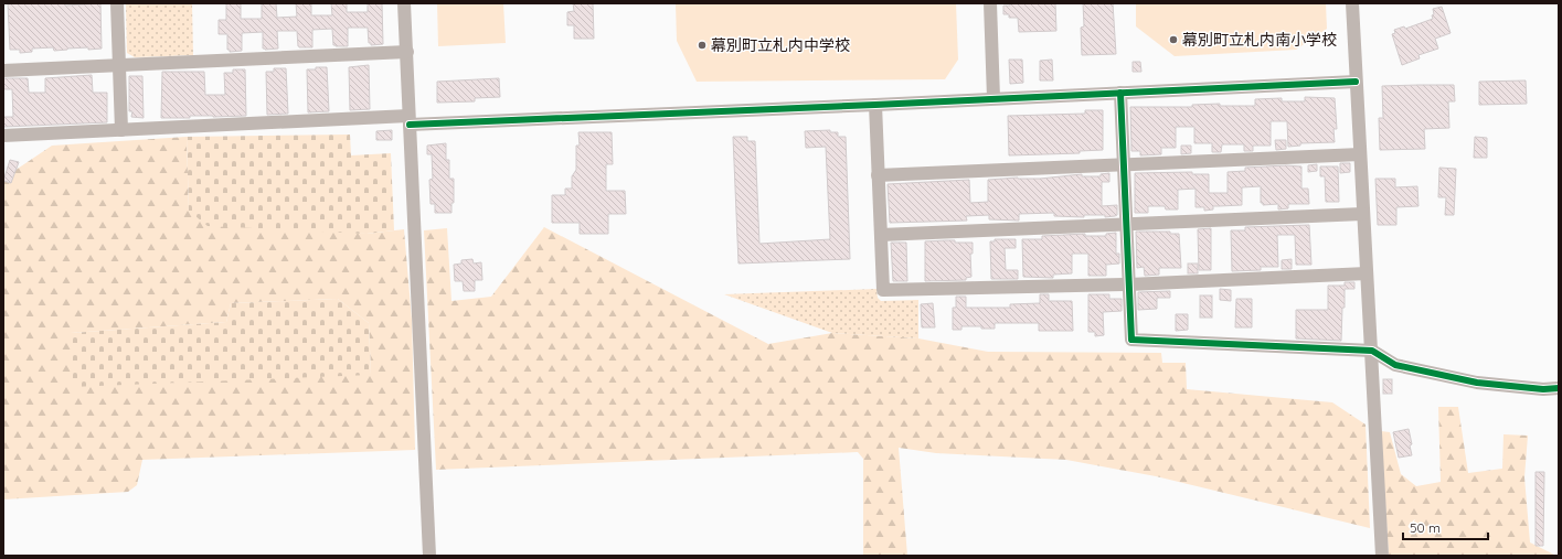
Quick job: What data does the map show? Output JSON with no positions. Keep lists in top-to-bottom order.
{
  "places": ["幕別町立札内南小学校", "幕別町立札内中学校"],
  "scale_bar": "50 m"
}
